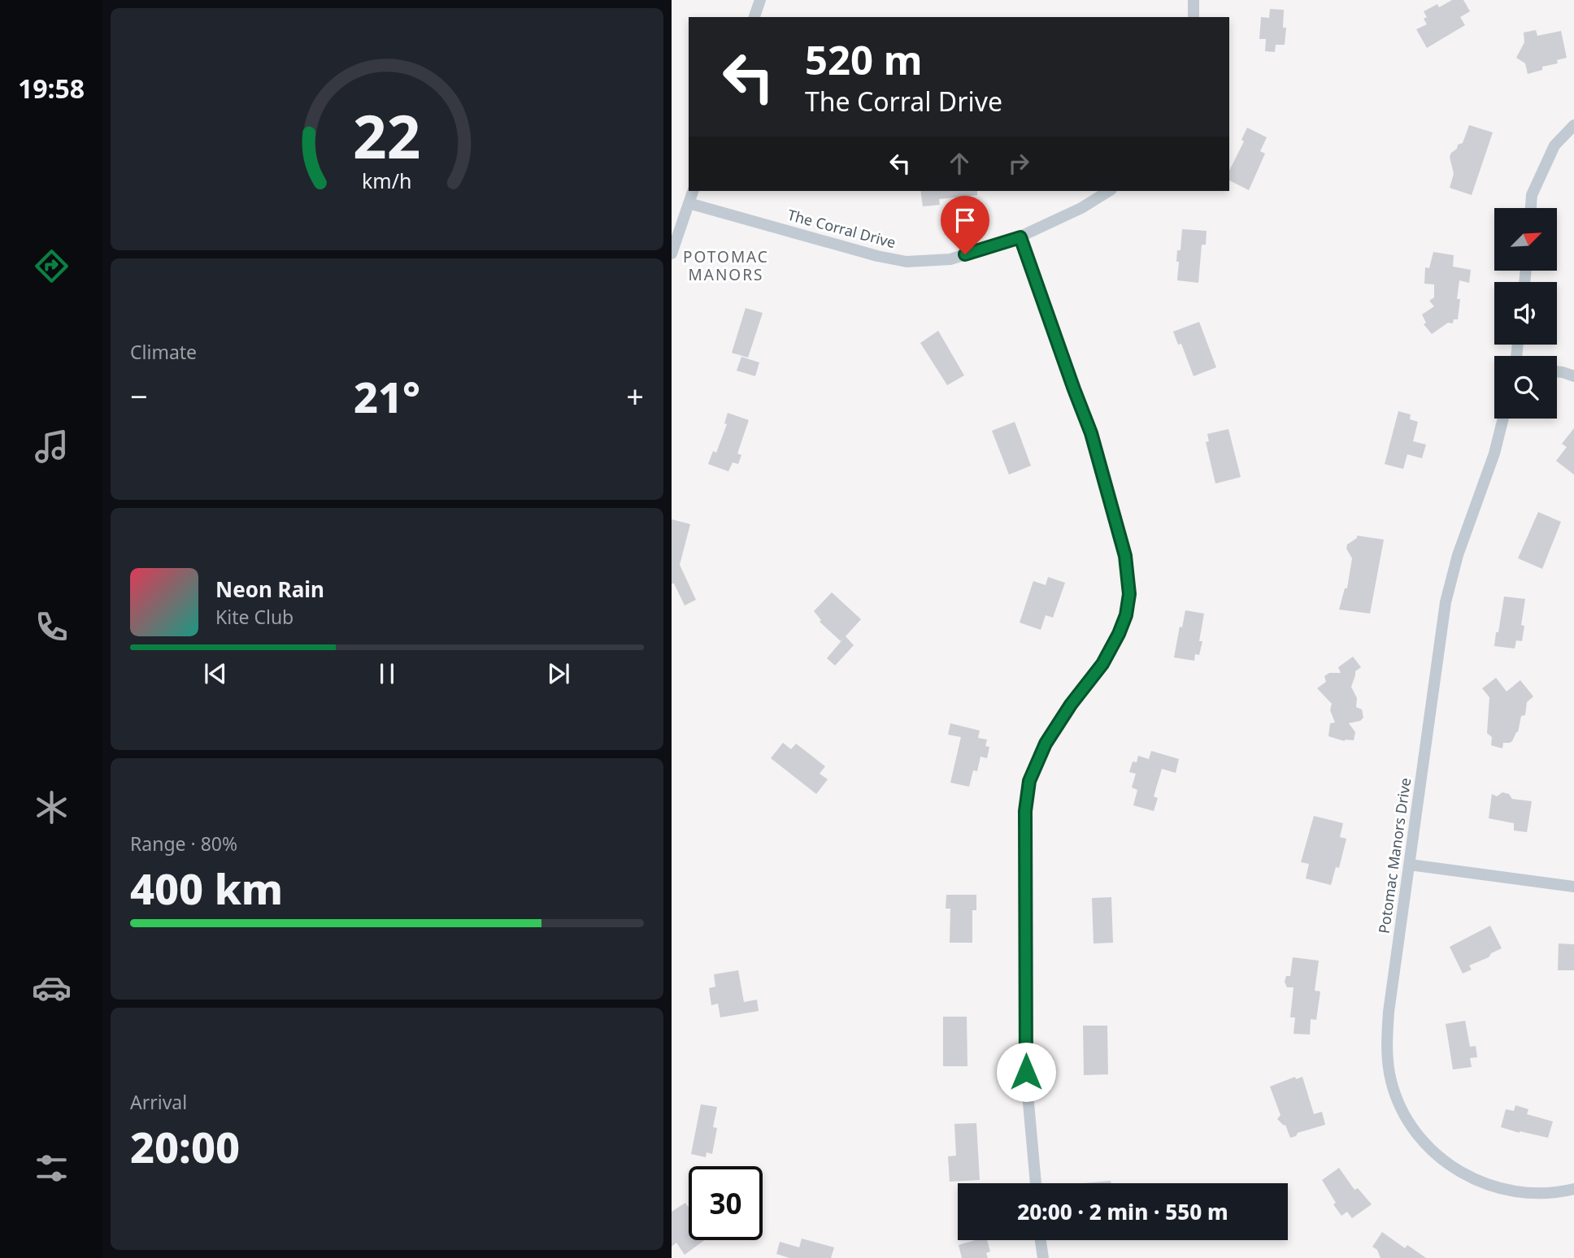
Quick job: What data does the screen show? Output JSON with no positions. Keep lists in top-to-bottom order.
{
  "streets": {
    "street": ["The Corral Drive", "Potomac Manors Drive"]
  },
  "districts": ["POTOMAC MANORS"],
  "north": "top right",
  "page": {
    "tabs": "19:58",
    "turn": ["520 m", "The Corral Drive"],
    "tile": [
      "Climate",
      ["Range · 80%", "400 km"],
      ["Arrival", "20:00"]
    ],
    "heat": ["−", "21°", "+"],
    "song": ["Neon Rain", "Kite Club"],
    "limit": "30",
    "trip": "20:00 · 2 min · 550 m",
    "gauge": ["22", "km/h"]
  }
}
